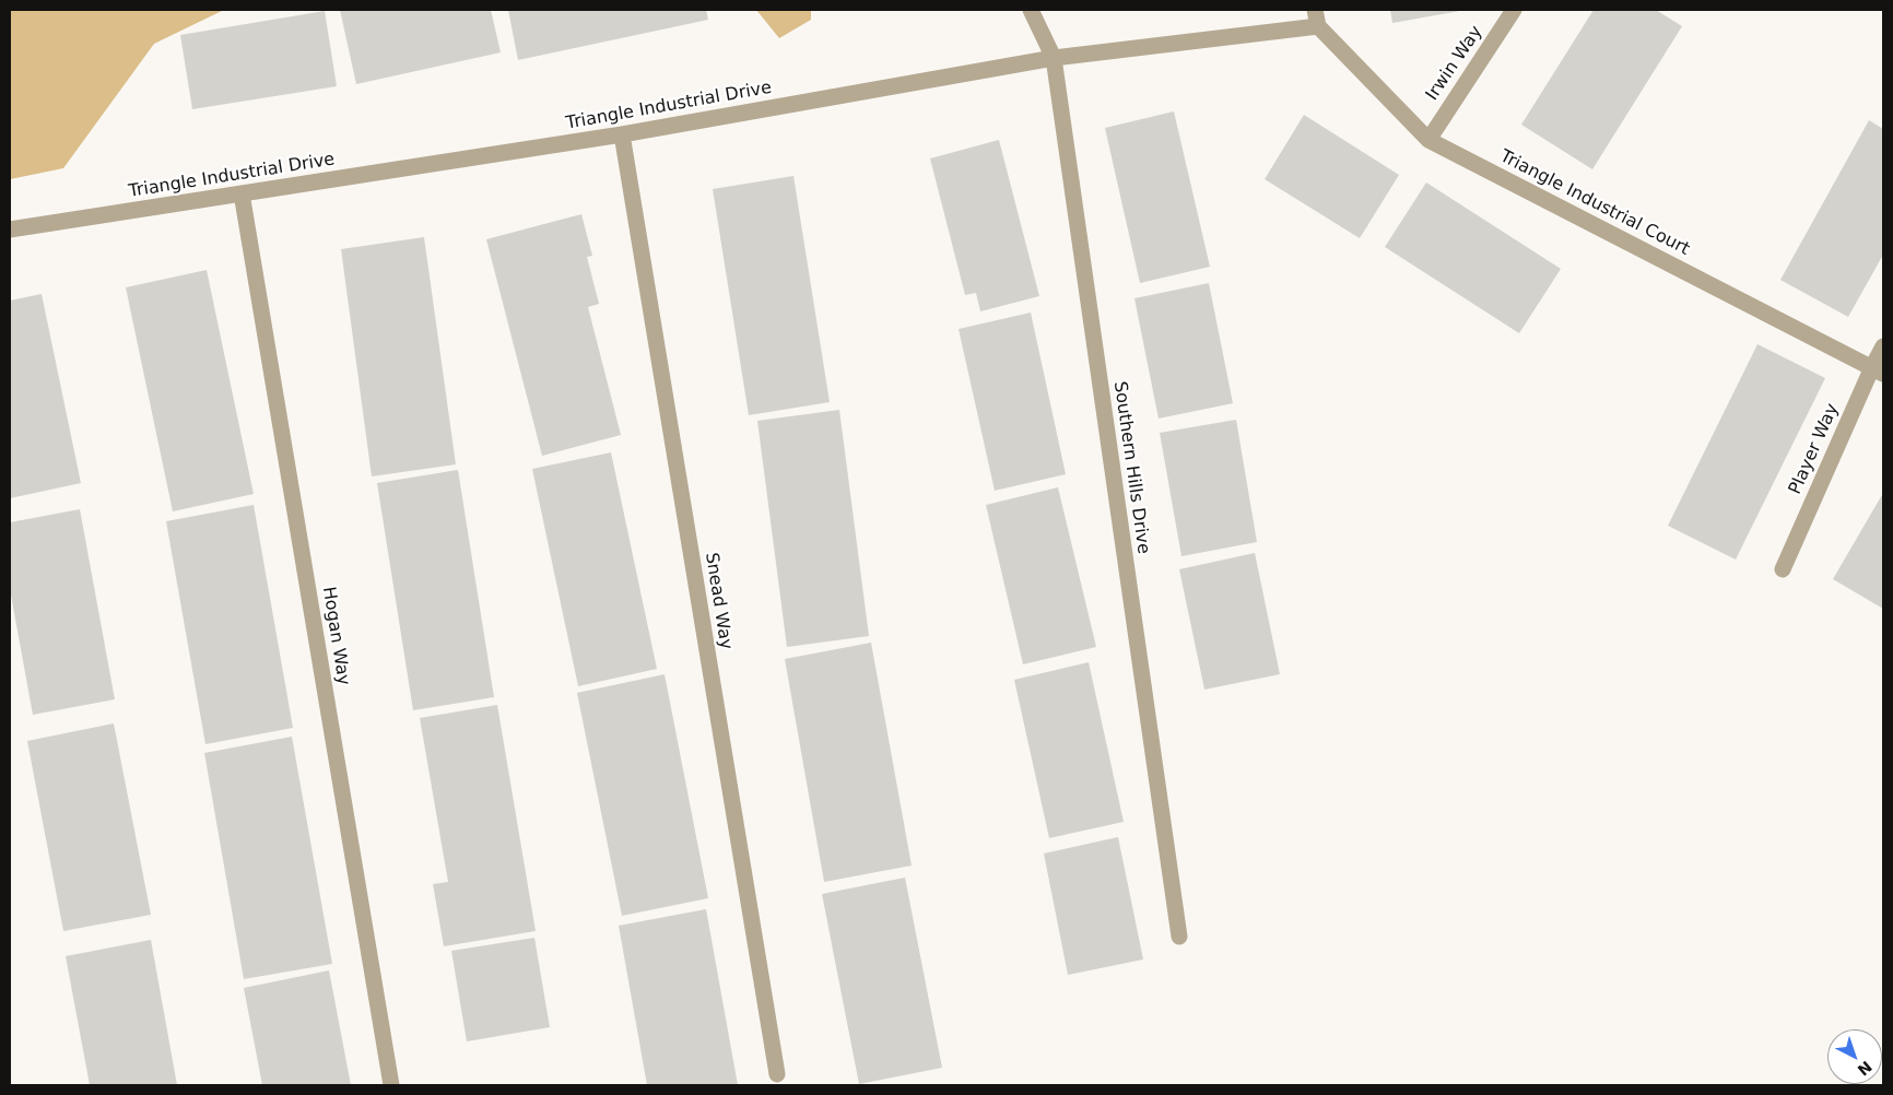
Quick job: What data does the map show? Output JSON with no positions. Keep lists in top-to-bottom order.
{
  "streets": {
    "street": [
      "Irwin Way",
      "Triangle Industrial Drive",
      "Triangle Industrial Court",
      "Player Way",
      "Southern Hills Drive",
      "Snead Way",
      "Hogan Way"
    ]
  },
  "crossings": [
    ["Irwin Way", "Triangle Industrial Court"],
    ["Triangle Industrial Drive", "Triangle Industrial Court"],
    ["Triangle Industrial Drive", "Southern Hills Drive"],
    ["Triangle Industrial Drive", "Snead Way"],
    ["Triangle Industrial Drive", "Hogan Way"],
    ["Triangle Industrial Court", "Player Way"]
  ],
  "north": "bottom right"
}
